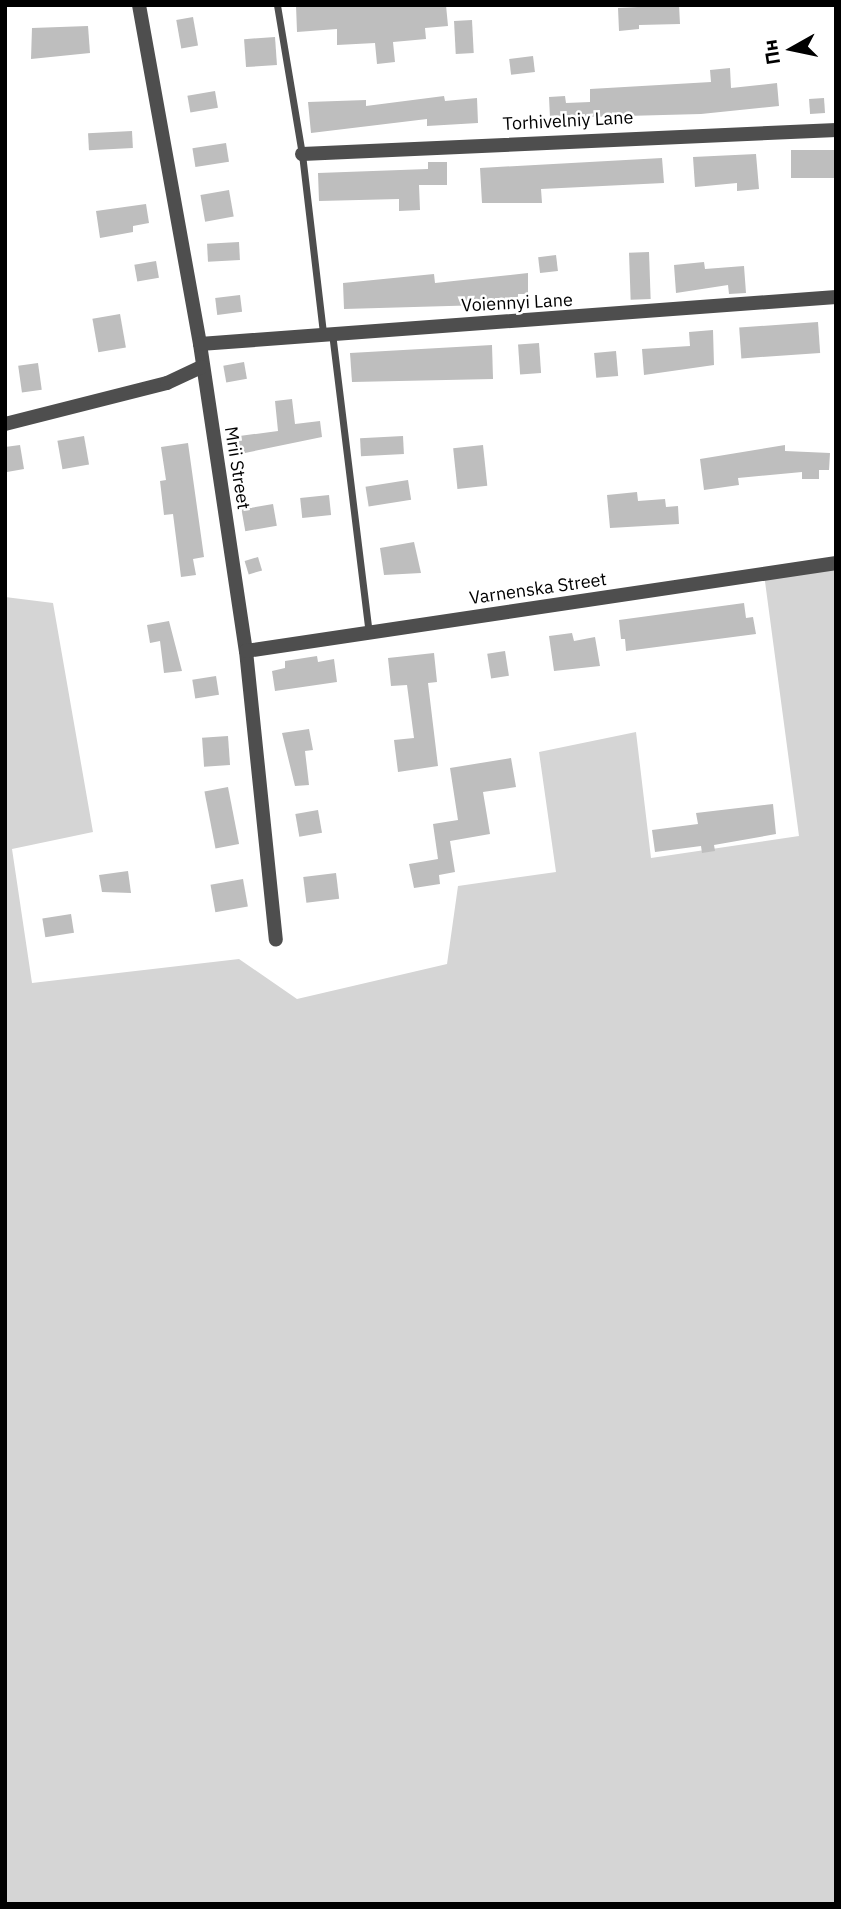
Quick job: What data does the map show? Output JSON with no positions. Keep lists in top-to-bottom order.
{
  "streets": {
    "street": [
      "Torhivelniy Lane",
      "Voiennyi Lane",
      "Mrii Street",
      "Varnenska Street"
    ]
  },
  "crossings": [
    ["Voiennyi Lane", "Mrii Street"],
    ["Mrii Street", "Varnenska Street"]
  ],
  "north": "left"
}
